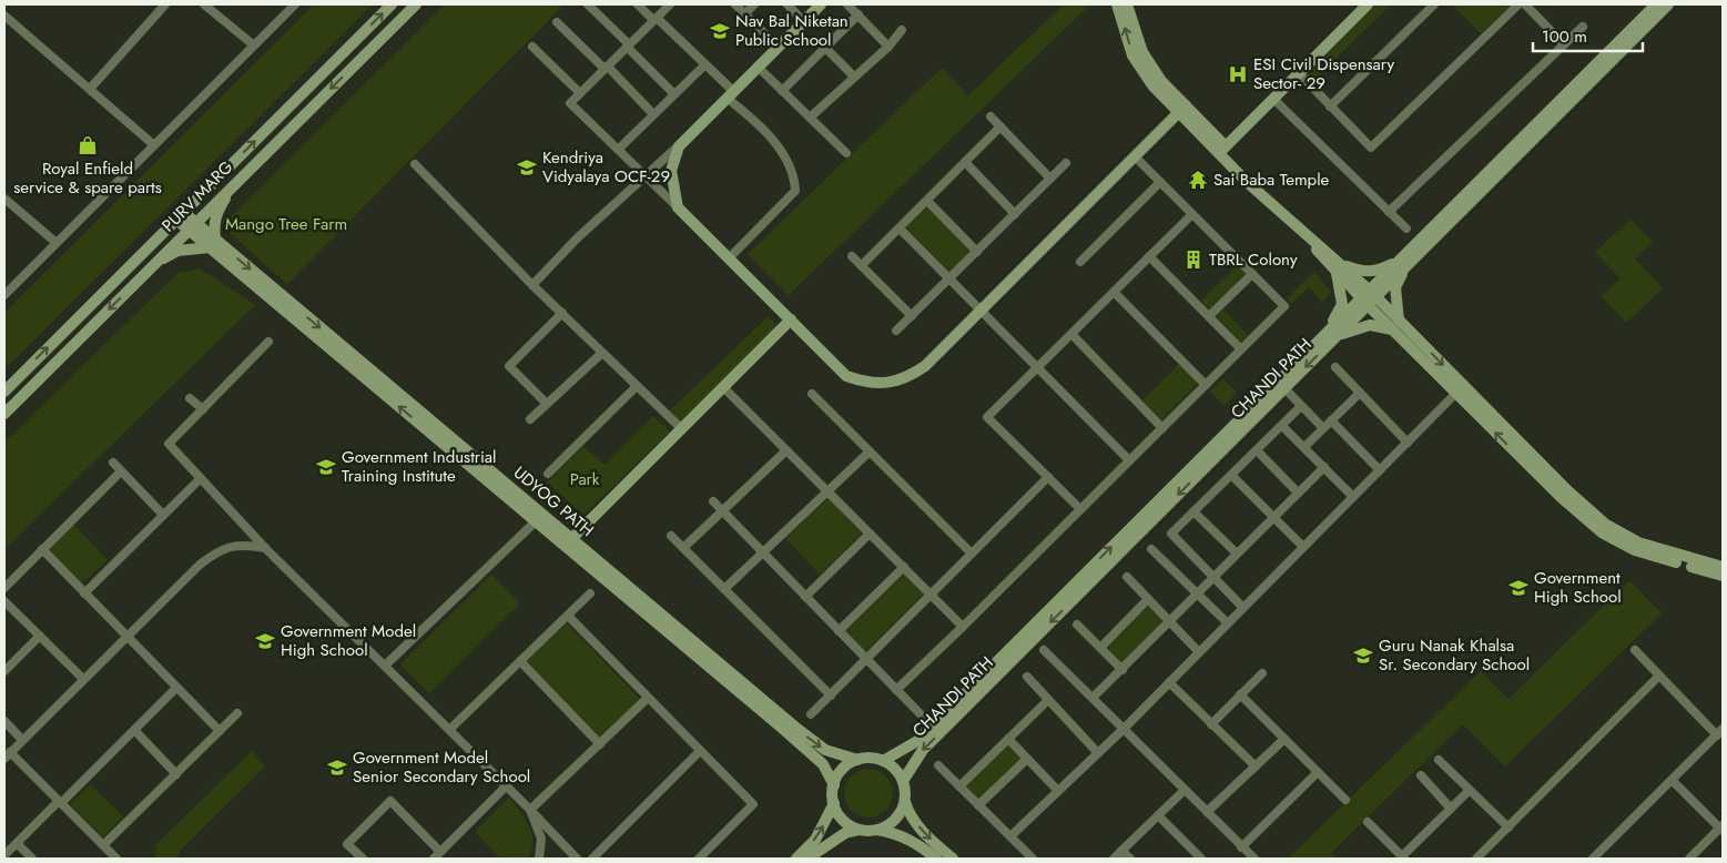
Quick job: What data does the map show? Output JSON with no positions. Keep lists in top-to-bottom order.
{
  "streets": {
    "main road": ["PURV MARG", "CHANDI PATH", "UDYOG PATH"]
  },
  "crossings": [
    ["PURV MARG", "UDYOG PATH"],
    ["CHANDI PATH", "UDYOG PATH"]
  ],
  "parks": ["Mango Tree Farm", "Park"],
  "places": {
    "school or university": [
      "Nav Bal Niketan Public School",
      "Kendriya Vidyalaya OCF-29",
      "Government Industrial Training Institute",
      "Government High School",
      "Government Model High School",
      "Guru Nanak Khalsa Sr. Secondary School",
      "Government Model Senior Secondary School"
    ],
    "hospital": ["ESI Civil Dispensary Sector- 29"],
    "shop": ["Royal Enfield service & spare parts"],
    "temple": ["Sai Baba Temple"],
    "building": ["TBRL Colony"]
  },
  "scale_bar": "100 m"
}
